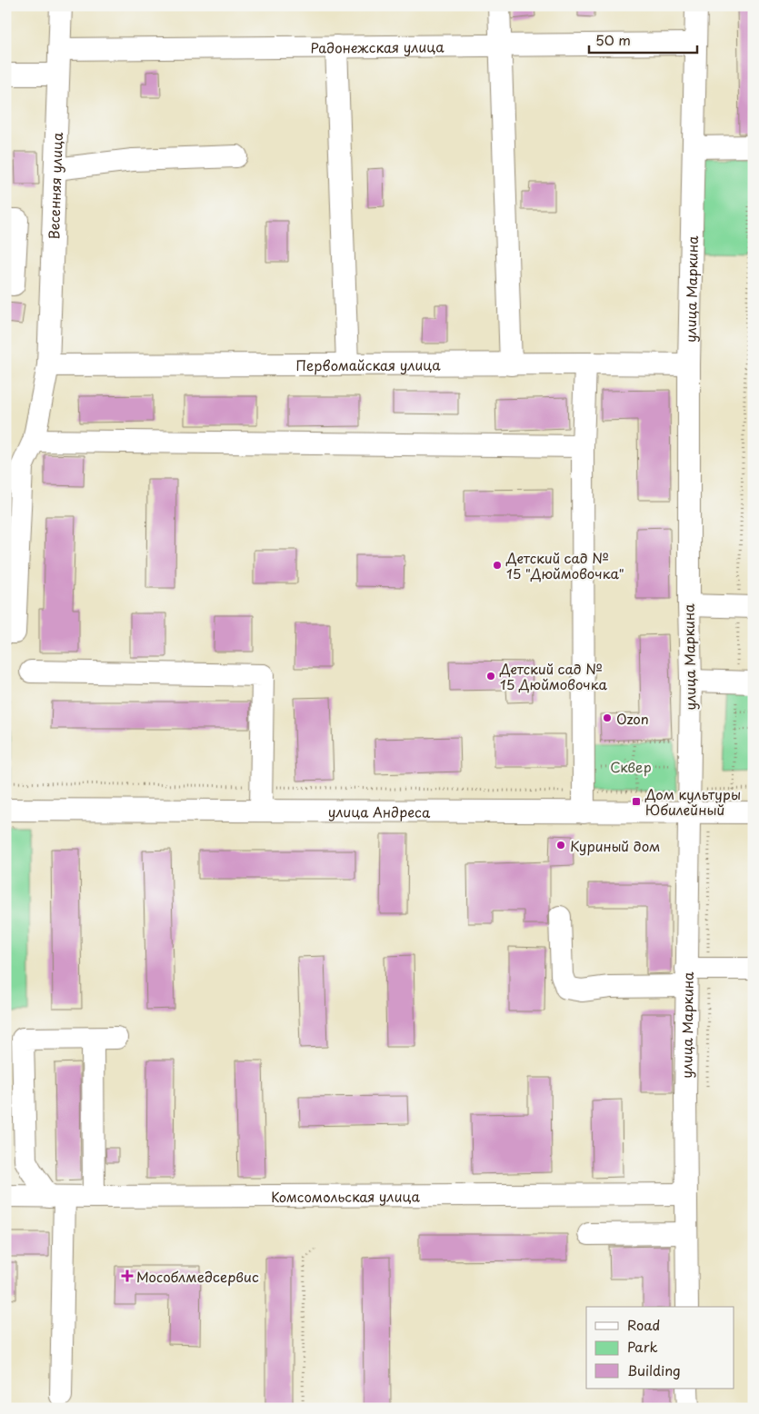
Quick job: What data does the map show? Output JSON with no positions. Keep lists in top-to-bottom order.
{
  "streets": {
    "street": [
      "Радонежская улица",
      "Весенняя улица",
      "улица Маркина",
      "Первомайская улица",
      "улица Андреса",
      "Комсомольская улица"
    ]
  },
  "crossings": [
    ["Радонежская улица", "Весенняя улица"],
    ["Радонежская улица", "улица Маркина"],
    ["Весенняя улица", "Первомайская улица"],
    ["улица Маркина", "Первомайская улица"],
    ["улица Маркина", "улица Андреса"],
    ["улица Маркина", "Комсомольская улица"]
  ],
  "parks": ["Сквер"],
  "places": {
    "other": [
      "Детский сад № 15 \"Дюймовочка\"",
      "Детский сад № 15 Дюймовочка",
      "Ozon",
      "Куриный дом"
    ],
    "transit": ["Дом культуры Юбилейный"],
    "health": ["Мособлмедсервис"]
  },
  "legend": ["Road", "Park", "Building"],
  "scale_bar": "50 m"
}
